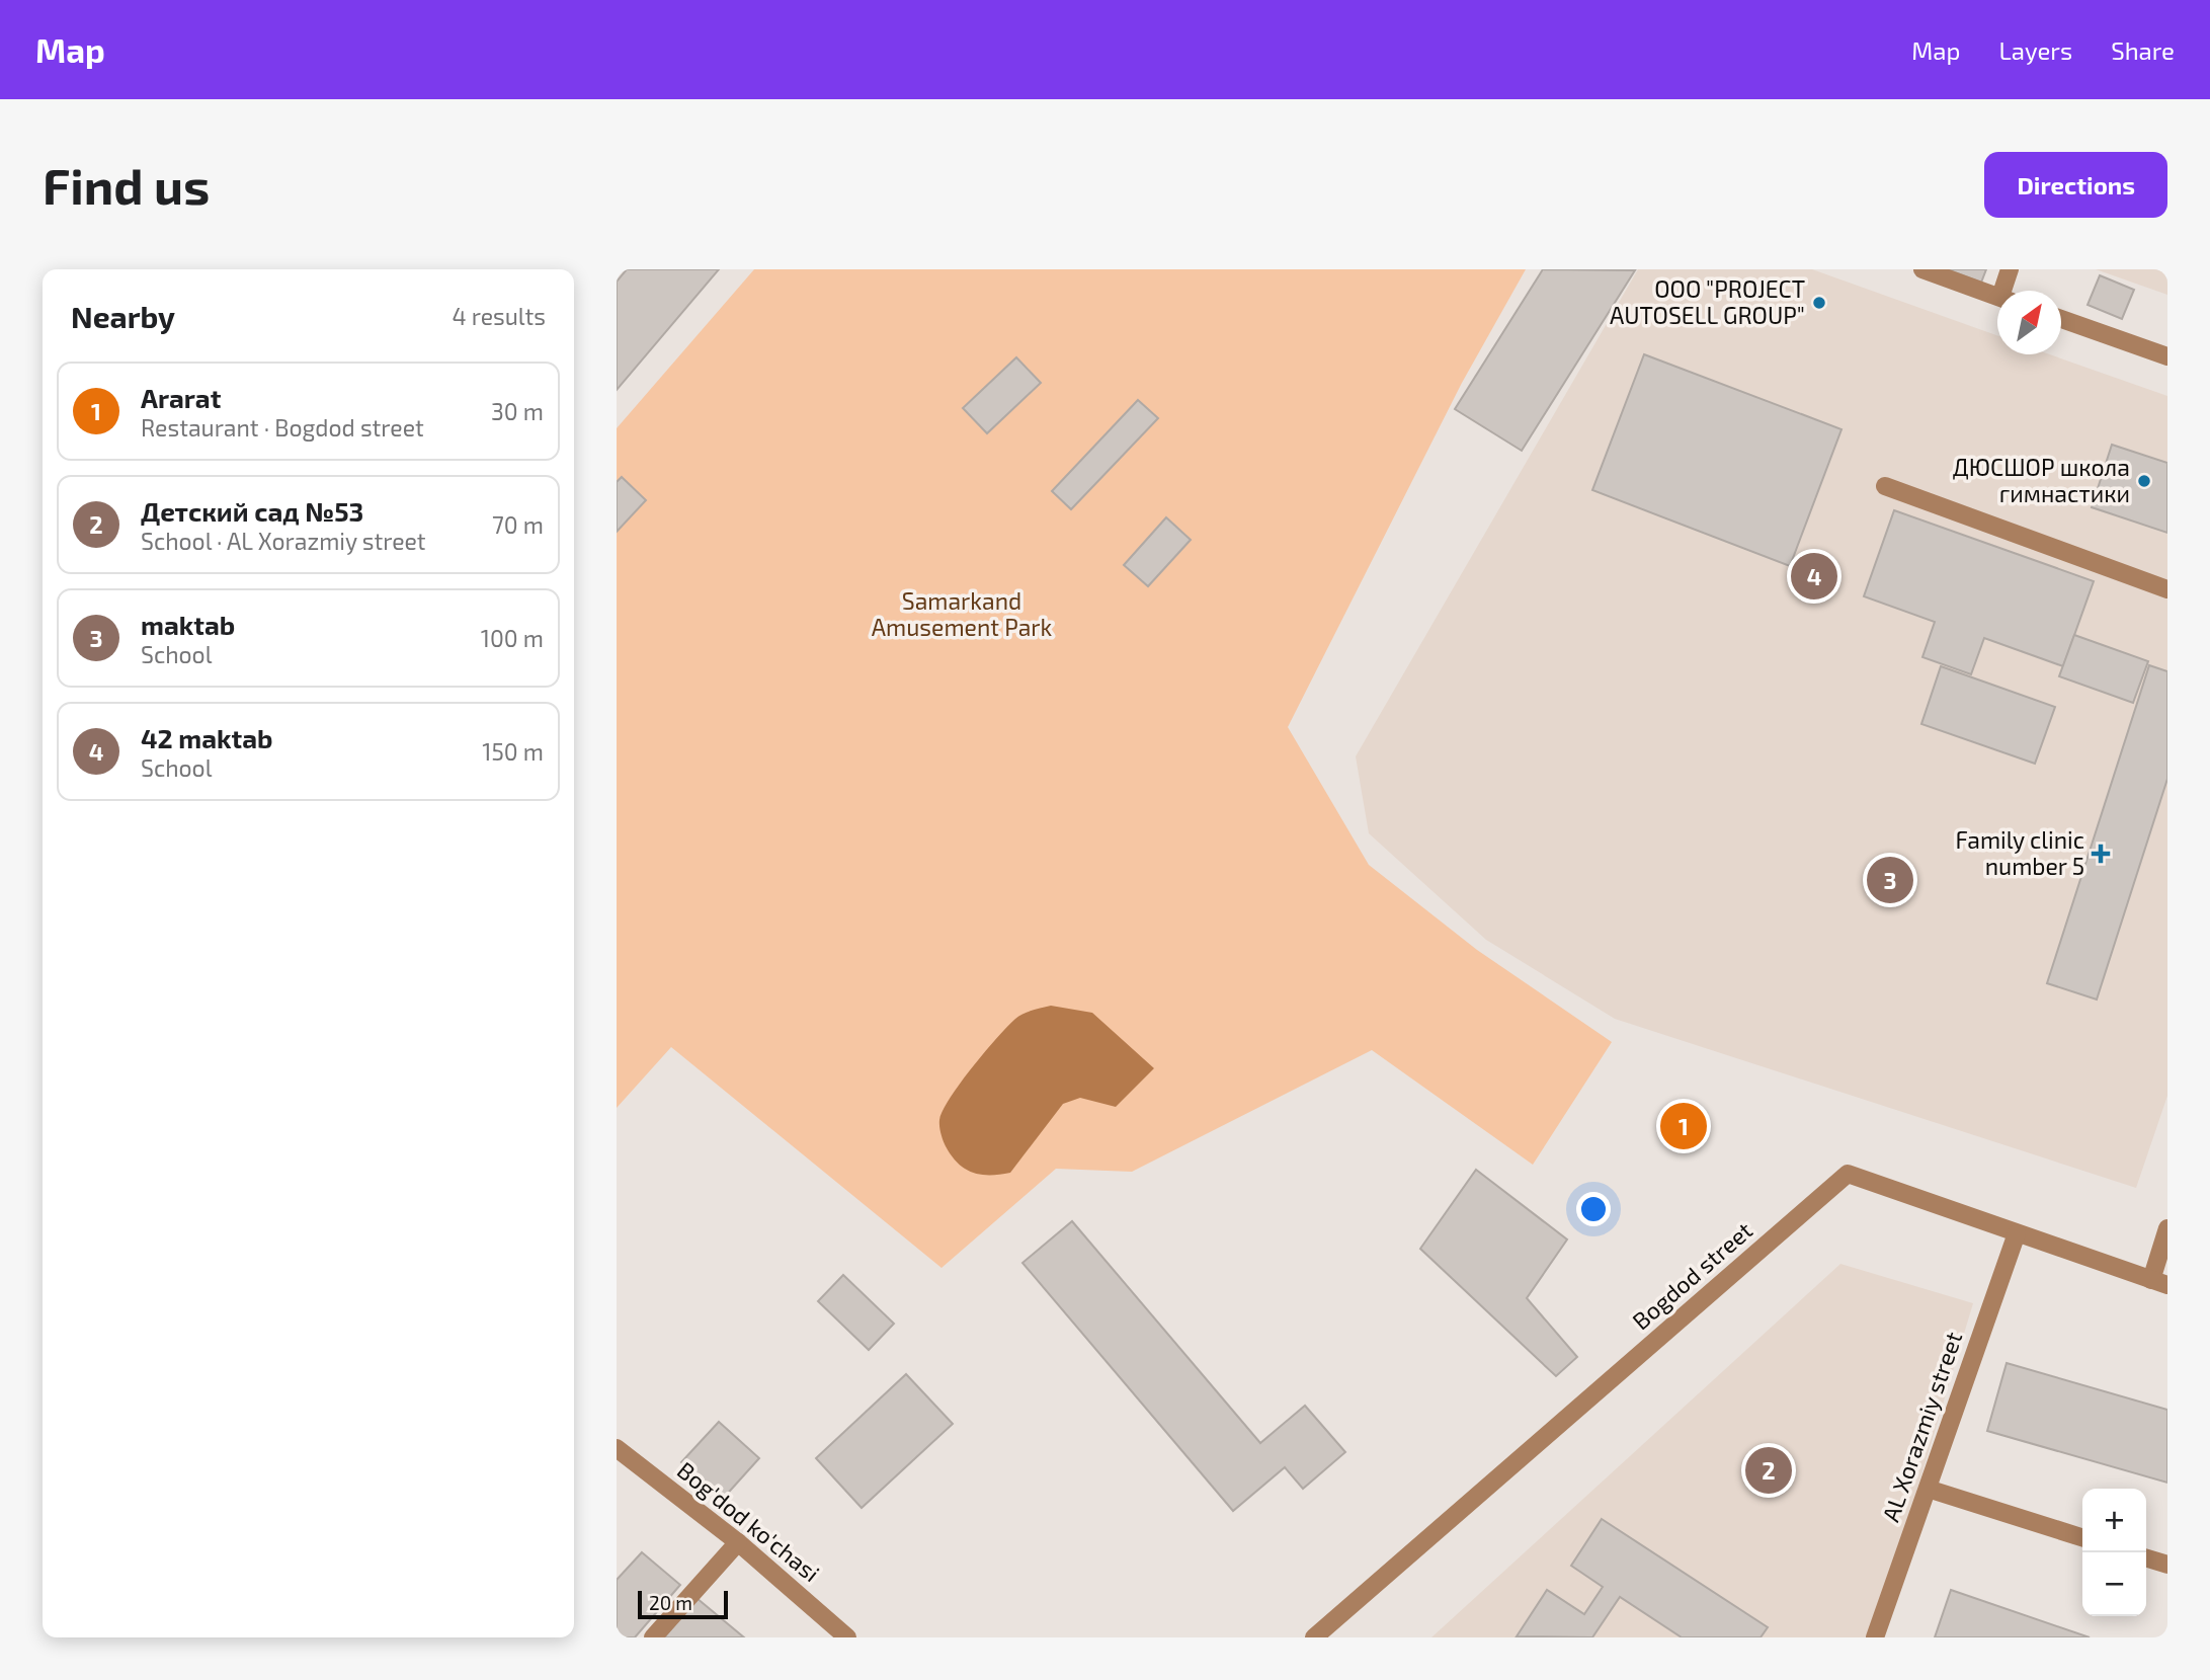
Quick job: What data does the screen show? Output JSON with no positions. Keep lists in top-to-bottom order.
{
  "streets": {
    "street": ["Bogdod street", "AL Xorazmiy street", "Bog'dod ko'chasi"]
  },
  "crossings": [
    ["Bogdod street", "AL Xorazmiy street"]
  ],
  "parks": ["Samarkand Amusement Park"],
  "places": {
    "other": ["OOO \"PROJECT AUTOSELL GROUP\"", "ДЮСШОР школа гимнастики"],
    "health": ["Family clinic number 5"]
  },
  "scale_bar": "20 m",
  "north": "top right",
  "page": {
    "header": "Map",
    "nav": ["Map", "Layers", "Share"],
    "buttons": "Directions",
    "title": "Find us",
    "heading": ["Nearby", "4 results"],
    "list": [
      {
        "mark": "1",
        "name": "Ararat",
        "note": "Restaurant · Bogdod street",
        "value": "30 m"
      },
      {
        "mark": "2",
        "name": "Детский сад №53",
        "note": "School · AL Xorazmiy street",
        "value": "70 m"
      },
      {
        "mark": "3",
        "name": "maktab",
        "note": "School",
        "value": "100 m"
      },
      {
        "mark": "4",
        "name": "42 maktab",
        "note": "School",
        "value": "150 m"
      }
    ],
    "pins": [
      "4",
      "3",
      "1",
      "2"
    ],
    "map_buttons": ["+", "−"],
    "scale": "20 m"
  }
}
